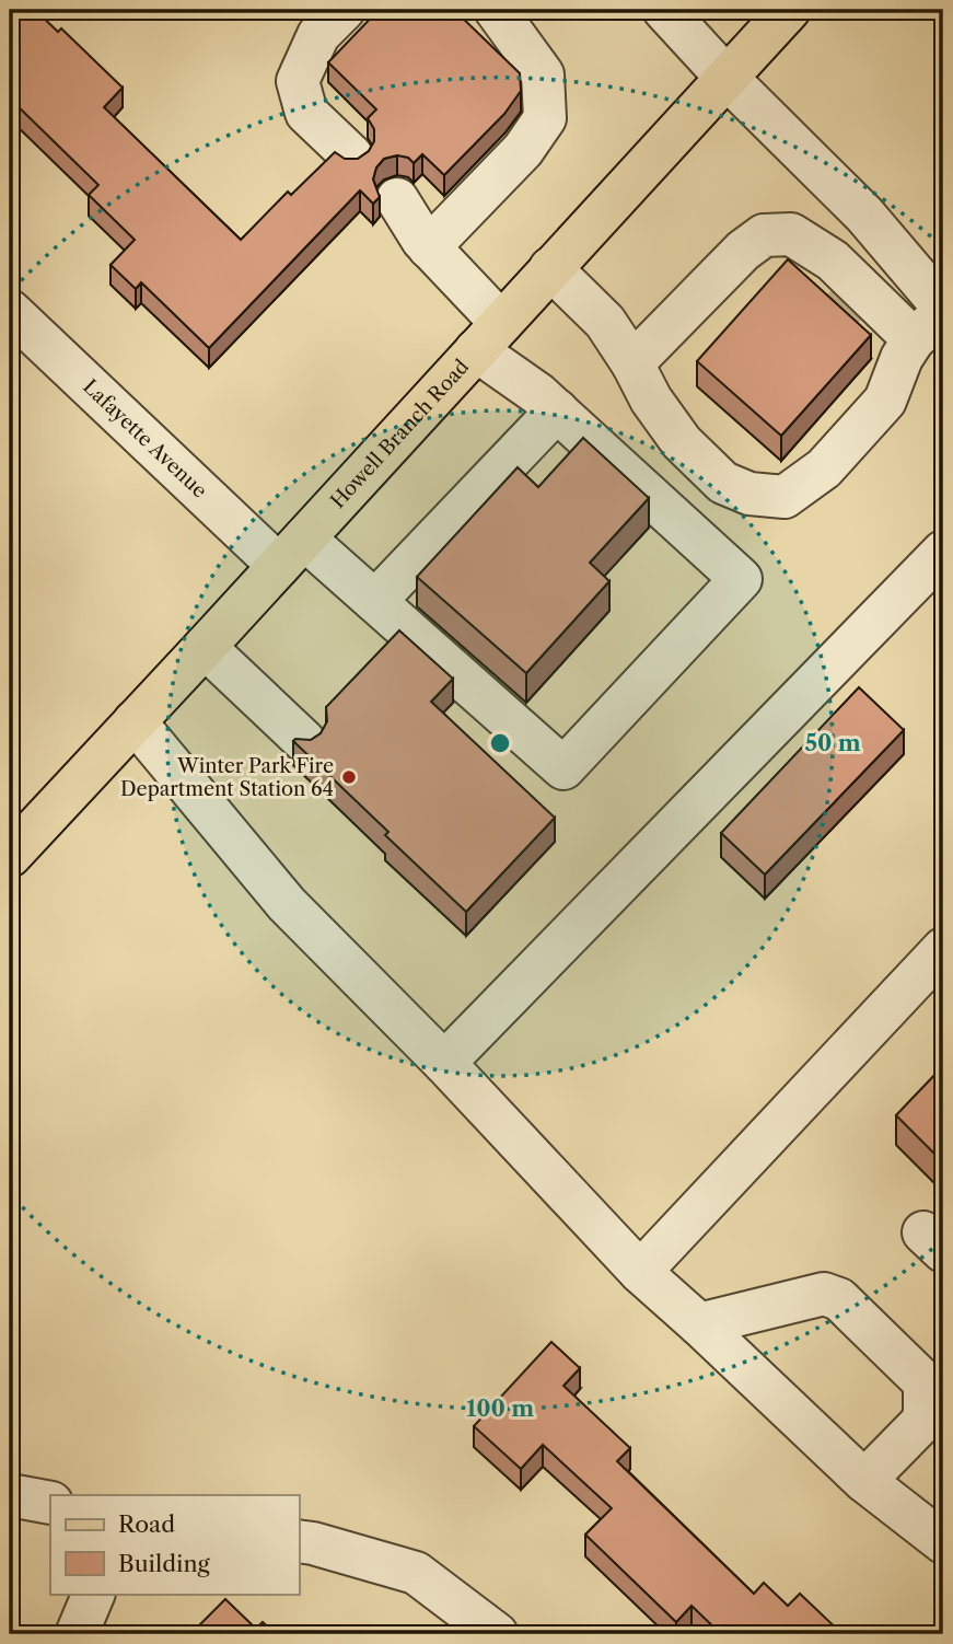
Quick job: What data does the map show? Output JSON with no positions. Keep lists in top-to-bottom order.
{
  "streets": {
    "main road": ["Howell Branch Road"],
    "street": ["Lafayette Avenue"]
  },
  "crossings": [
    ["Howell Branch Road", "Lafayette Avenue"]
  ],
  "places": ["Winter Park Fire Department Station 64"],
  "legend": ["Road", "Building"],
  "rings": ["50 m", "100 m"]
}
